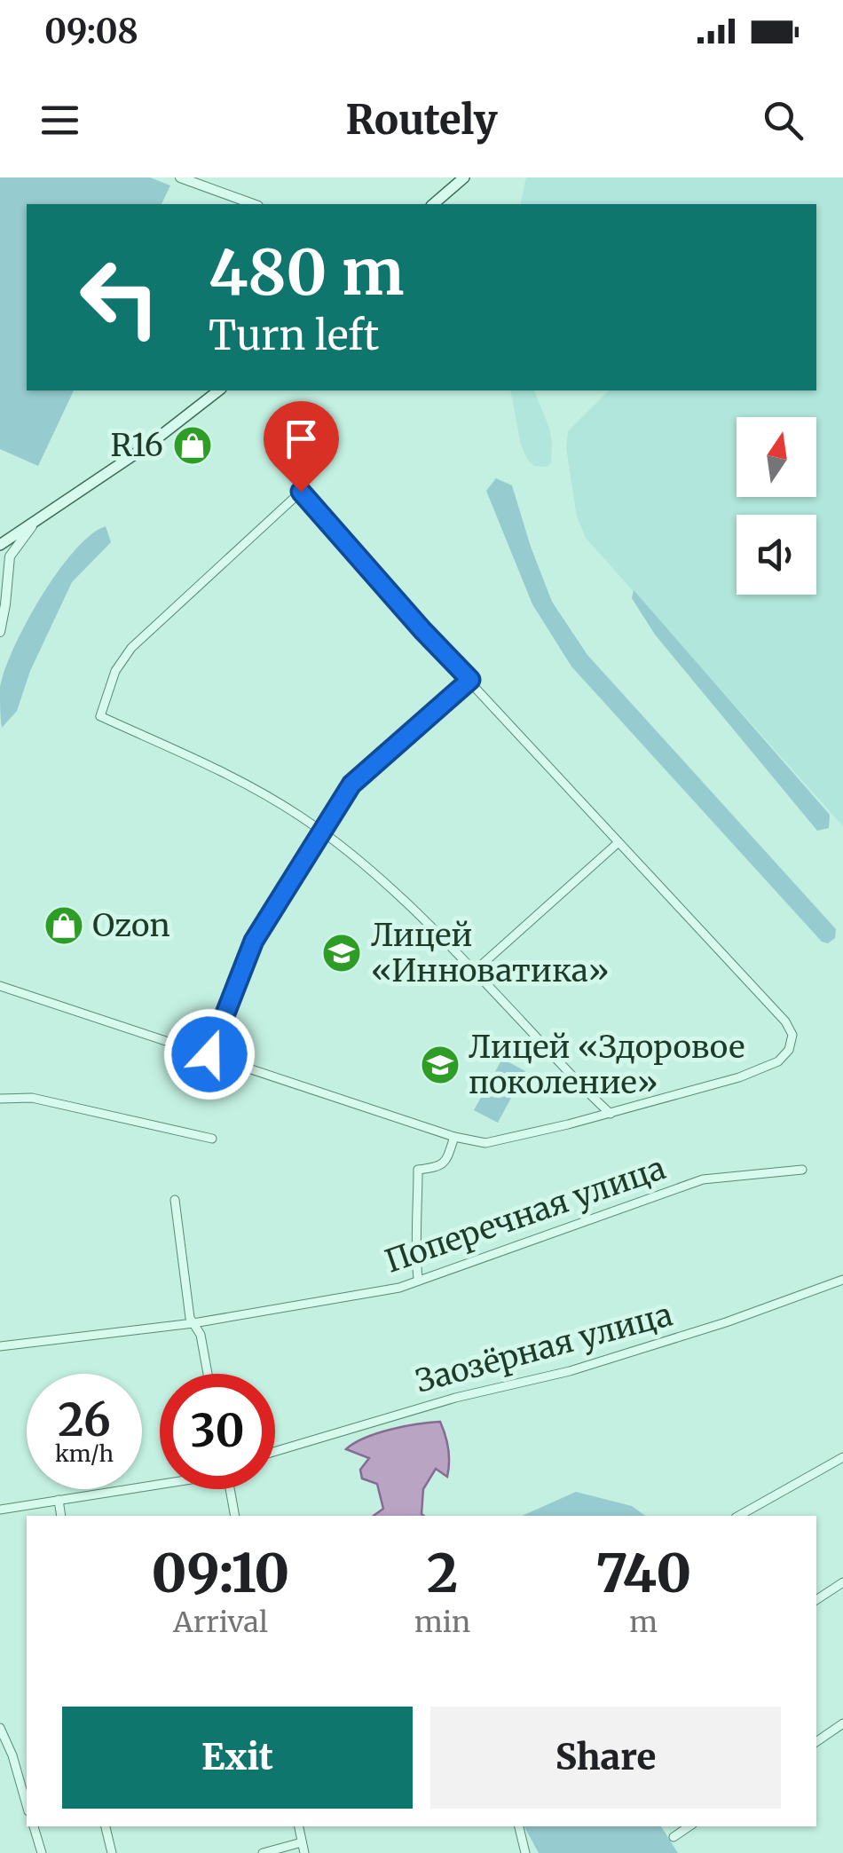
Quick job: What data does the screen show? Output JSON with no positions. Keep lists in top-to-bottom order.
{
  "streets": {
    "street": ["Поперечная улица", "Заозёрная улица"]
  },
  "places": {
    "shop": ["R16", "Ozon"],
    "school or university": ["Лицей «Инноватика»", "Лицей «Здоровое поколение»"]
  },
  "north": "top",
  "page": {
    "status": "09:08",
    "header": "Routely",
    "turn": ["480 m", "Turn left"],
    "speed": "26 km/h",
    "limit": "30",
    "eta": [
      "09:10",
      "Arrival",
      "2",
      "min",
      "740",
      "m"
    ],
    "buttons": ["Exit", "Share"]
  }
}
